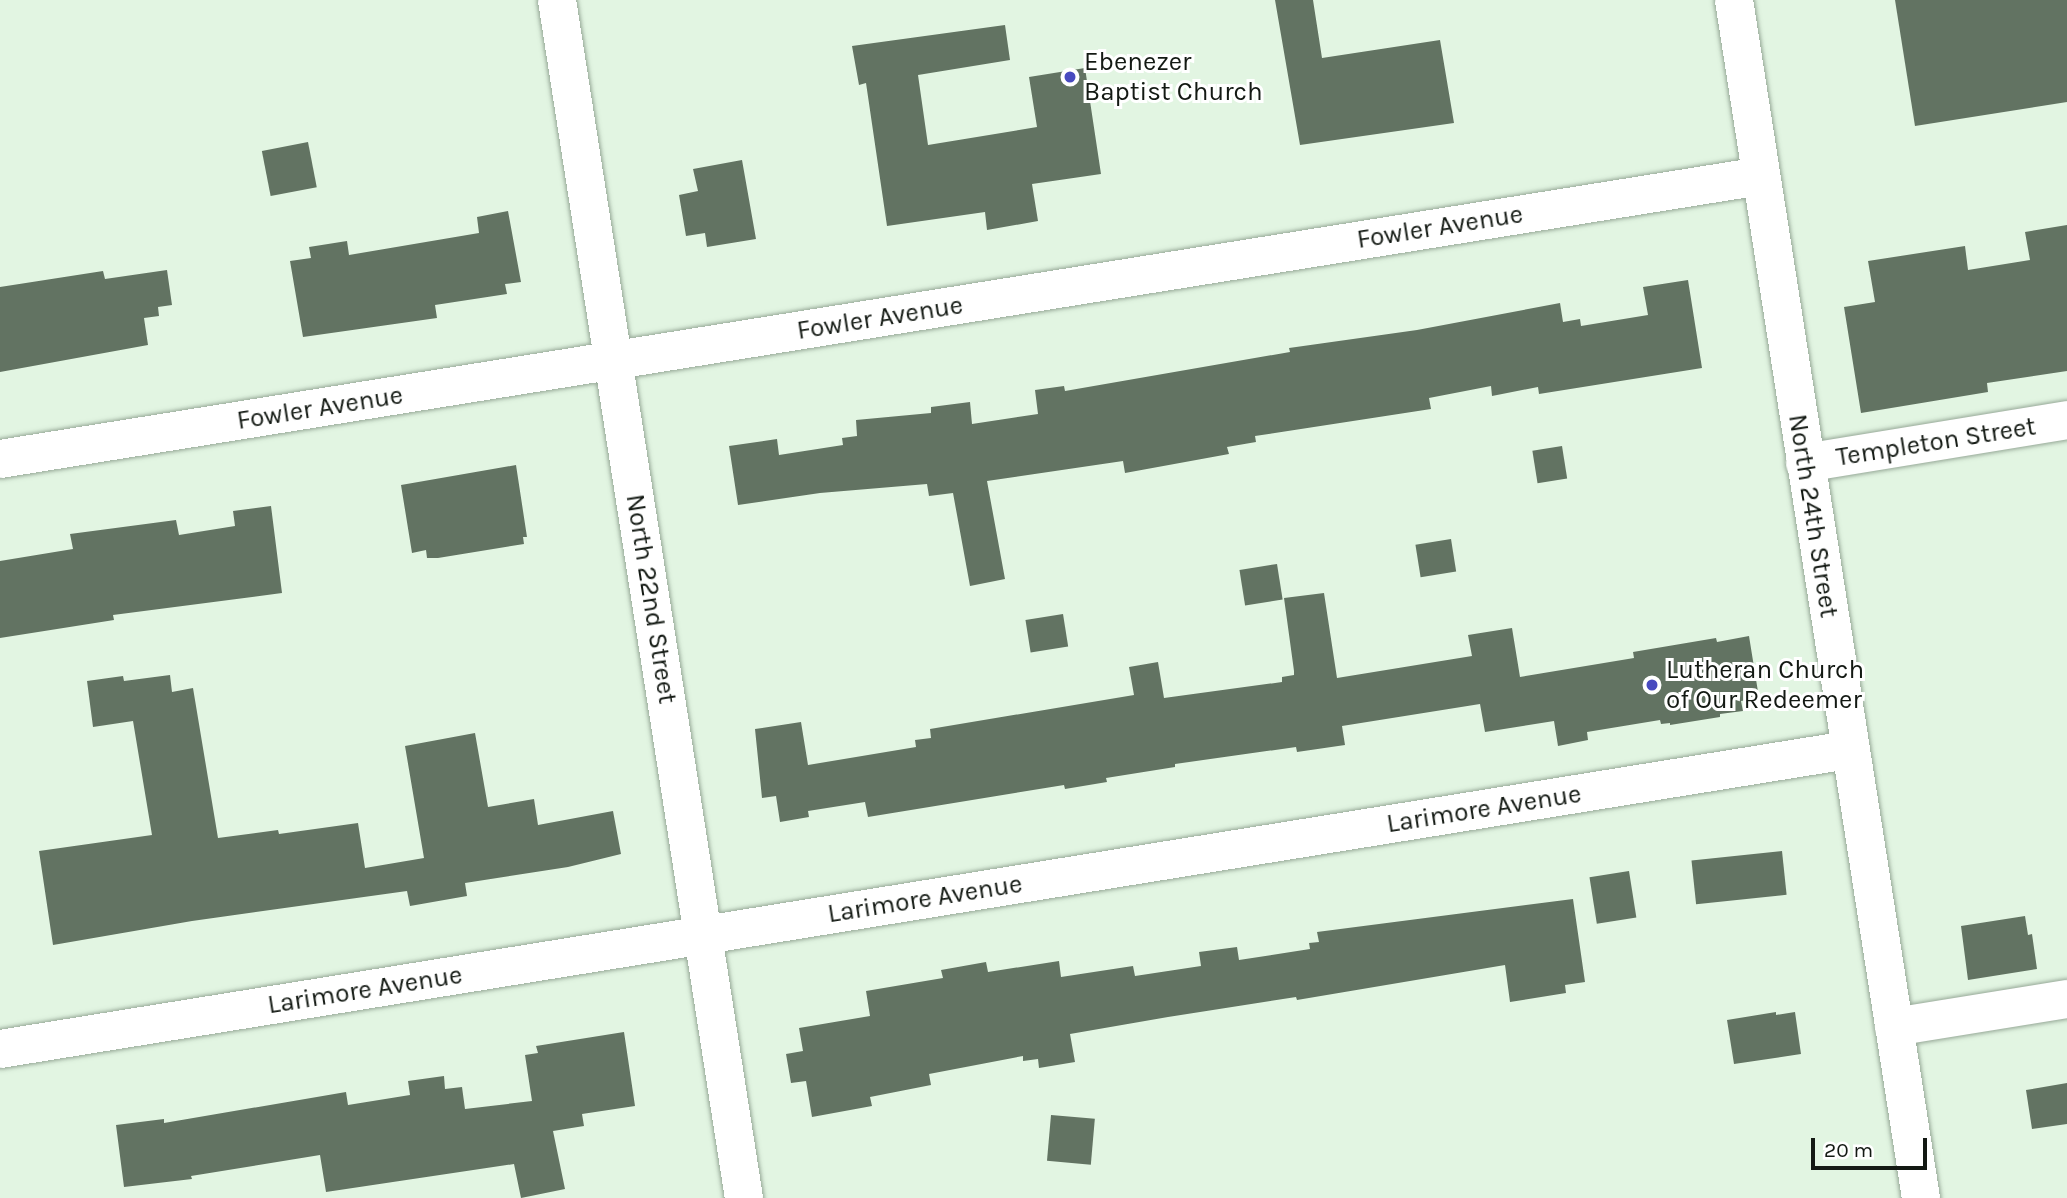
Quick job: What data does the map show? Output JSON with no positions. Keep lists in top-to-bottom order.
{
  "streets": {
    "street": [
      "Fowler Avenue",
      "Templeton Street",
      "North 24th Street",
      "North 22nd Street",
      "Larimore Avenue"
    ]
  },
  "crossings": [
    ["Fowler Avenue", "North 24th Street"],
    ["Fowler Avenue", "North 22nd Street"],
    ["Templeton Street", "North 24th Street"],
    ["North 24th Street", "Larimore Avenue"],
    ["North 22nd Street", "Larimore Avenue"]
  ],
  "places": ["Ebenezer Baptist Church", "Lutheran Church of Our Redeemer"],
  "scale_bar": "20 m"
}
